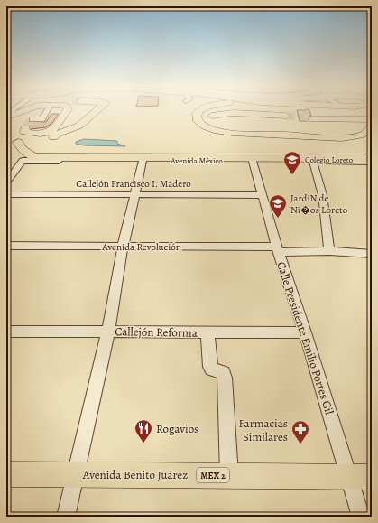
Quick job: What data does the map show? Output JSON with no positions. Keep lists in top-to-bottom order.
{
  "streets": {
    "highway": ["Avenida Benito Juárez", "MEX 2"],
    "street": [
      "Avenida México",
      "Callejón Francisco I. Madero",
      "Avenida Revolución",
      "Callejón Reforma",
      "Calle Presidente Emilio Portes Gil"
    ]
  },
  "crossings": [
    ["Avenida México", "Calle Presidente Emilio Portes Gil"],
    ["Callejón Francisco I. Madero", "Calle Presidente Emilio Portes Gil"],
    ["Avenida Revolución", "Calle Presidente Emilio Portes Gil"],
    ["Callejón Reforma", "Calle Presidente Emilio Portes Gil"],
    ["Calle Presidente Emilio Portes Gil", "Avenida Benito Juárez"]
  ],
  "places": {
    "school or university": ["Colegio Loreto", "JardiN de Ni�os Loreto"],
    "restaurant": ["Rogavios"],
    "pharmacy": ["Farmacias Similares"]
  }
}
